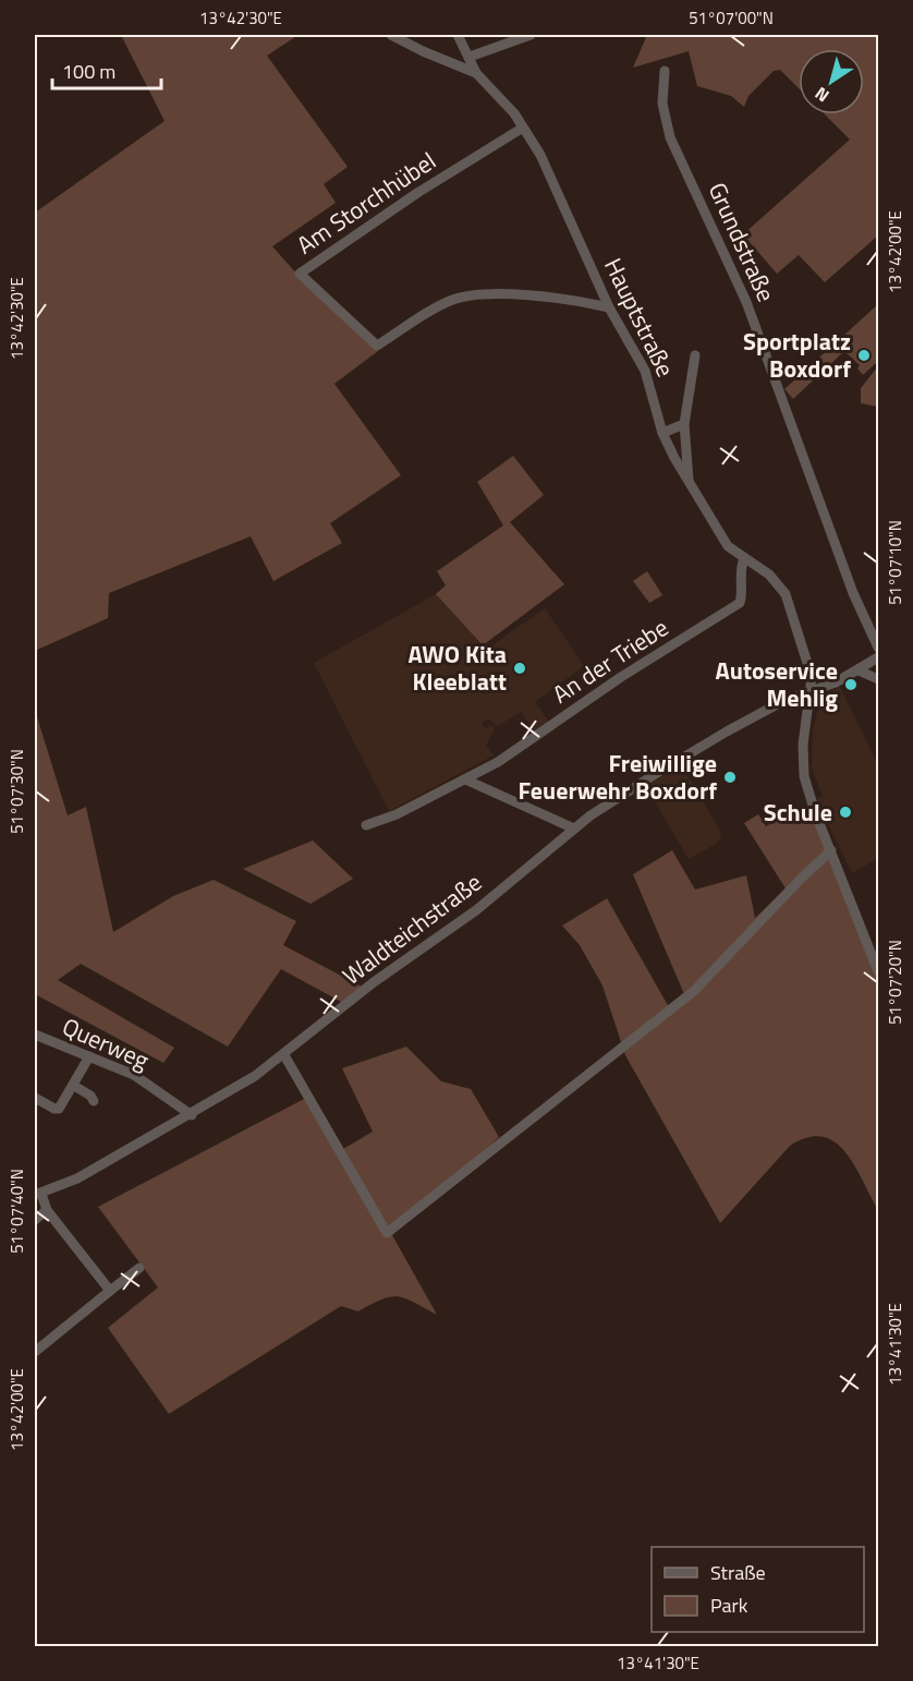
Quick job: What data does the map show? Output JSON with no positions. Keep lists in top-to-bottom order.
{
  "streets": {
    "street": [
      "Am Storchhübel",
      "Grundstraße",
      "Hauptstraße",
      "An der Triebe",
      "Waldteichstraße",
      "Querweg"
    ]
  },
  "crossings": [
    ["Am Storchhübel", "Hauptstraße"],
    ["Hauptstraße", "An der Triebe"],
    ["Hauptstraße", "Waldteichstraße"],
    ["Waldteichstraße", "Querweg"]
  ],
  "places": [
    "Sportplatz Boxdorf",
    "AWO Kita Kleeblatt",
    "Autoservice Mehlig",
    "Freiwillige Feuerwehr Boxdorf",
    "Schule"
  ],
  "legend": ["Straße", "Park"],
  "scale_bar": "100 m",
  "north": "bottom left",
  "coordinates": [
    "13°42'30\"E",
    "51°07'00\"N",
    "13°42'00\"E",
    "51°07'10\"N",
    "51°07'30\"N",
    "51°07'20\"N",
    "51°07'40\"N",
    "13°41'30\"E"
  ]
}
